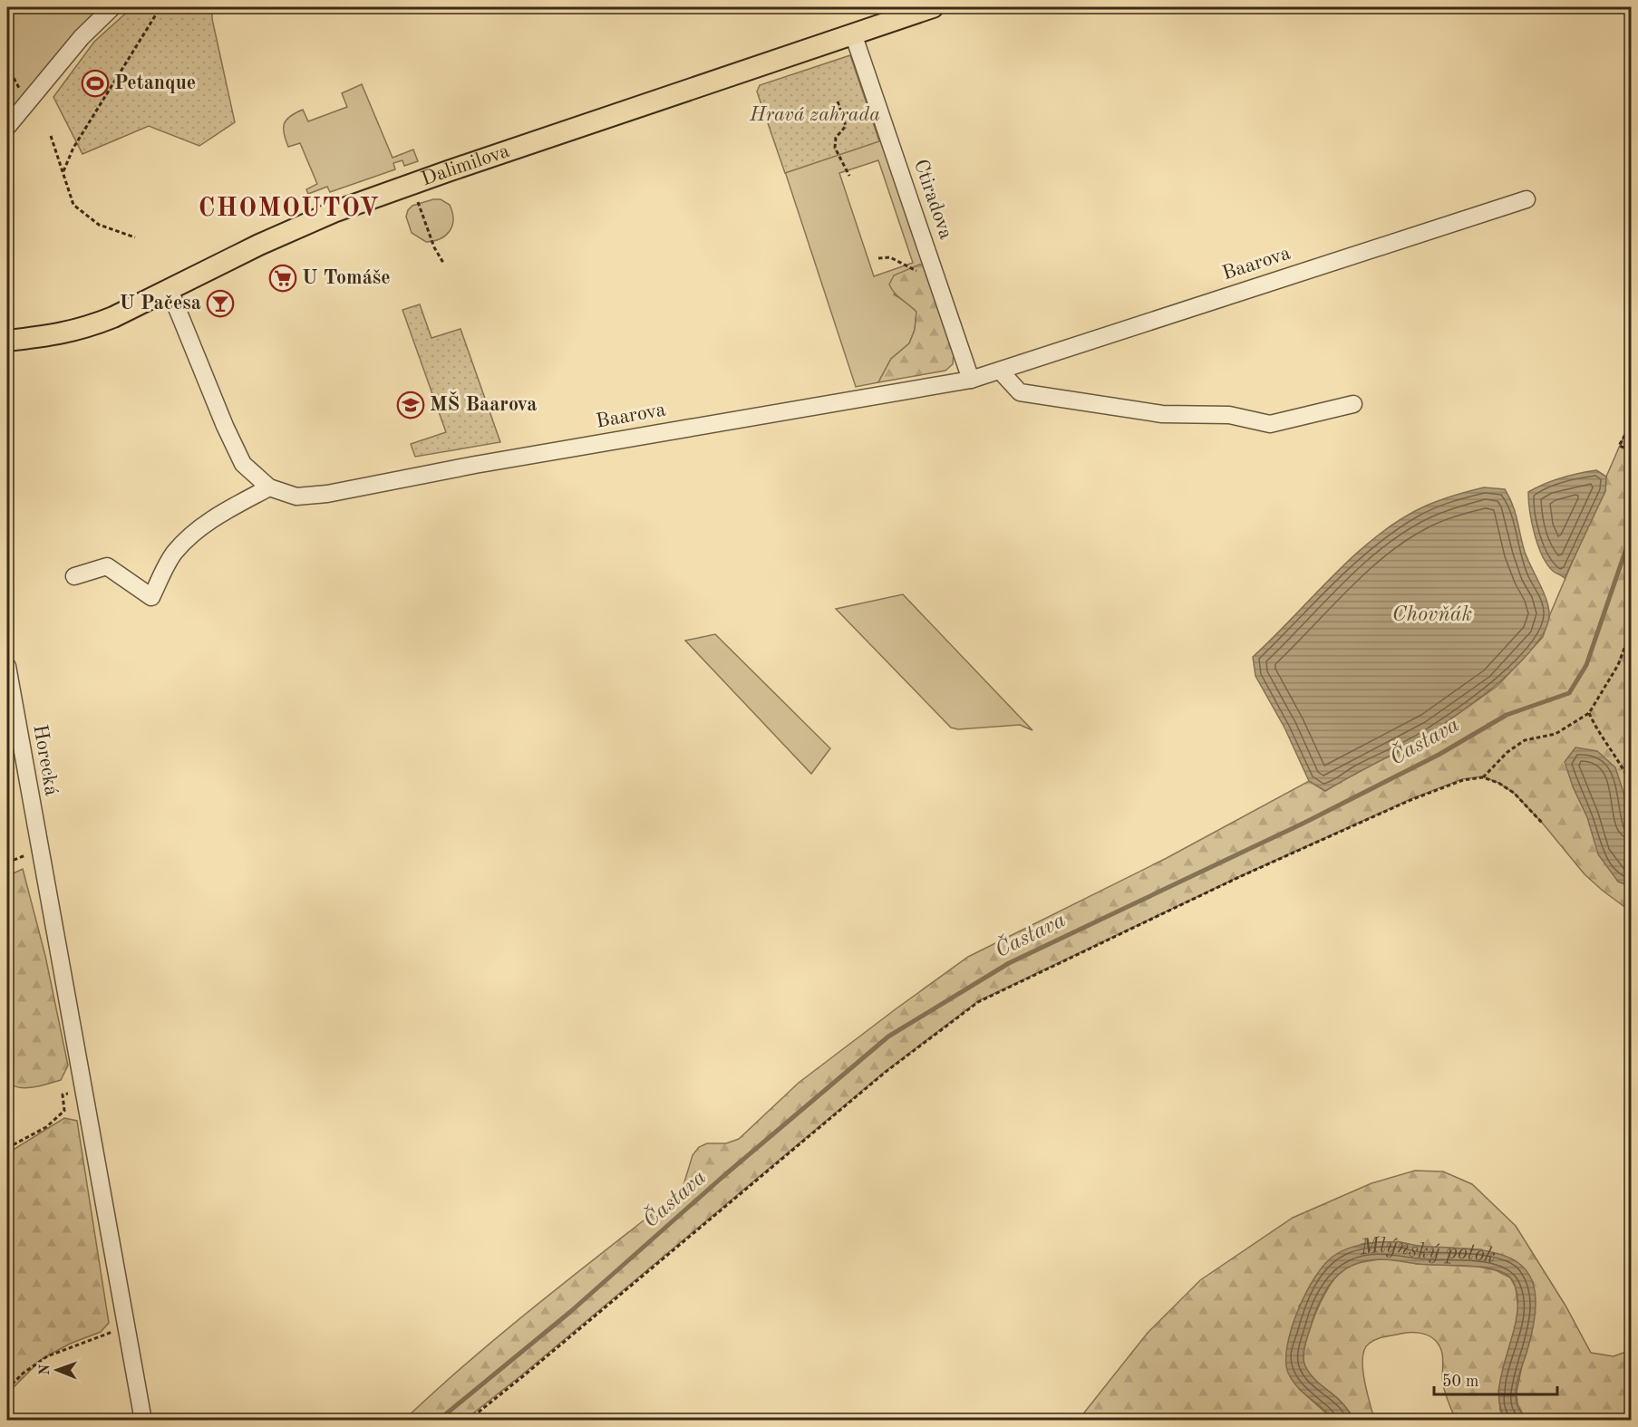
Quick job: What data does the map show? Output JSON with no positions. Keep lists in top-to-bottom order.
{
  "streets": {
    "main road": ["Dalimilova"],
    "street": ["Ctiradova", "Baarova", "Horecká"]
  },
  "crossings": [
    ["Dalimilova", "Ctiradova"],
    ["Dalimilova", "Baarova"],
    ["Ctiradova", "Baarova"]
  ],
  "districts": ["CHOMOUTOV"],
  "water": ["Chovňák", "Častava", "Mlýnský potok"],
  "parks": ["Hravá zahrada"],
  "places": {
    "sports": ["Petanque"],
    "supermarket": ["U Tomáše"],
    "bar": ["U Pačesa"],
    "school or university": ["MŠ Baarova"]
  },
  "scale_bar": "50 m",
  "north": "left"
}
